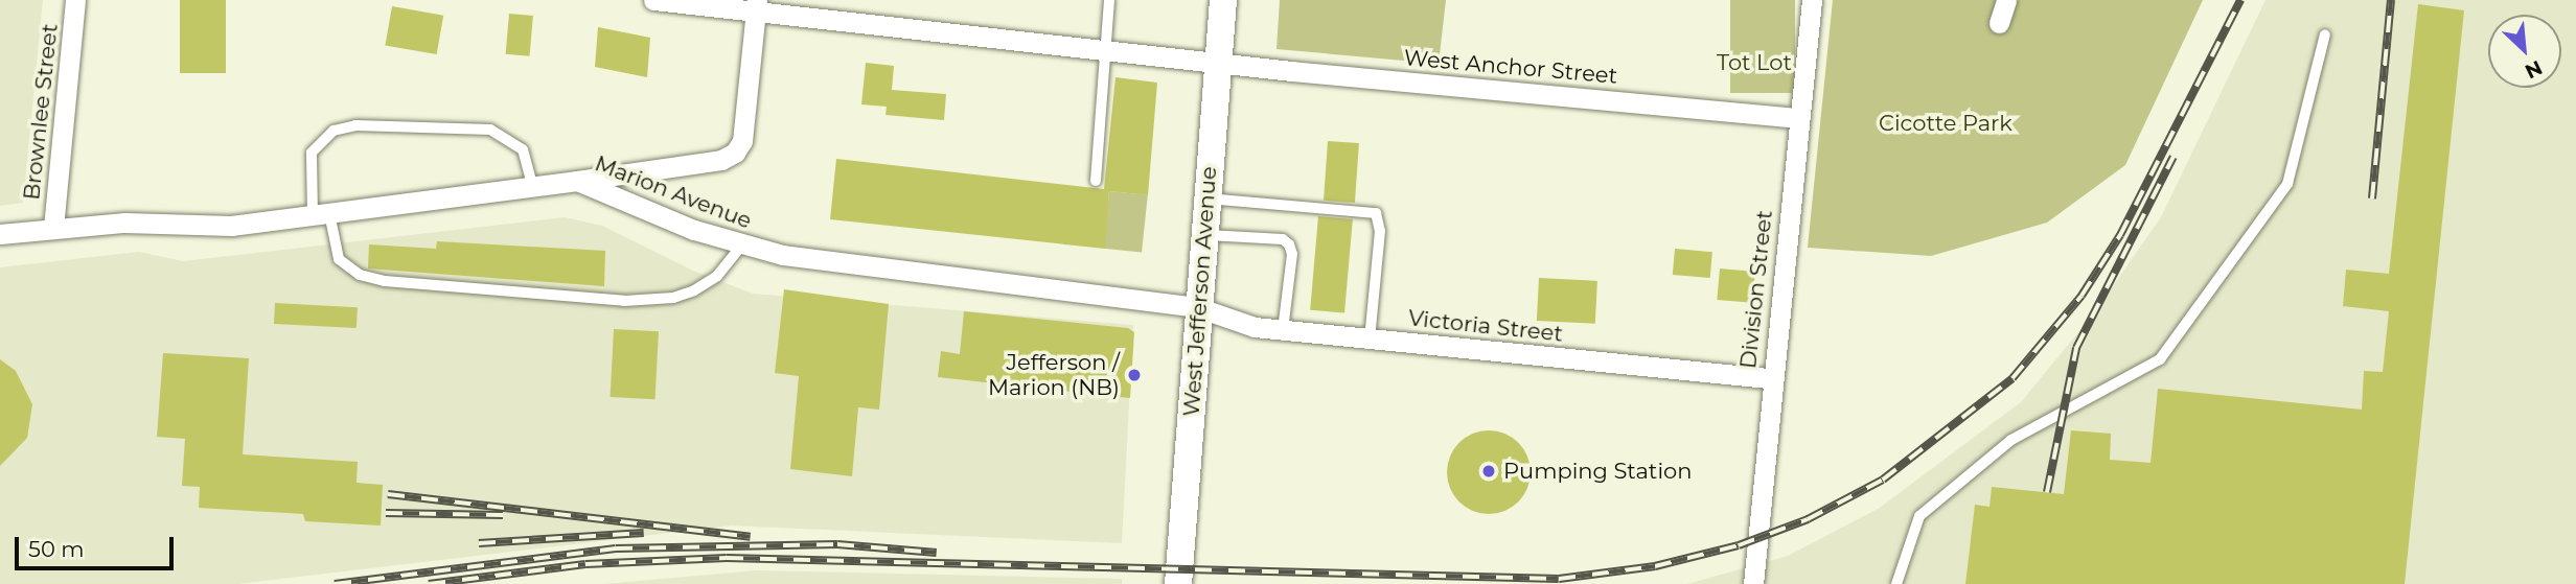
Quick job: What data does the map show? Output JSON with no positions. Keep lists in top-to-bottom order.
{
  "streets": {
    "main road": ["West Jefferson Avenue"],
    "street": [
      "West Anchor Street",
      "Brownlee Street",
      "Marion Avenue",
      "Division Street",
      "Victoria Street"
    ]
  },
  "crossings": [
    ["West Anchor Street", "Division Street"],
    ["West Anchor Street", "West Jefferson Avenue"],
    ["Brownlee Street", "Marion Avenue"],
    ["Marion Avenue", "West Jefferson Avenue"],
    ["Marion Avenue", "Victoria Street"],
    ["Division Street", "Victoria Street"],
    ["West Jefferson Avenue", "Victoria Street"]
  ],
  "parks": ["Tot Lot", "Cicotte Park"],
  "places": ["Jefferson / Marion (NB)", "Pumping Station"],
  "scale_bar": "50 m",
  "north": "bottom right"
}
